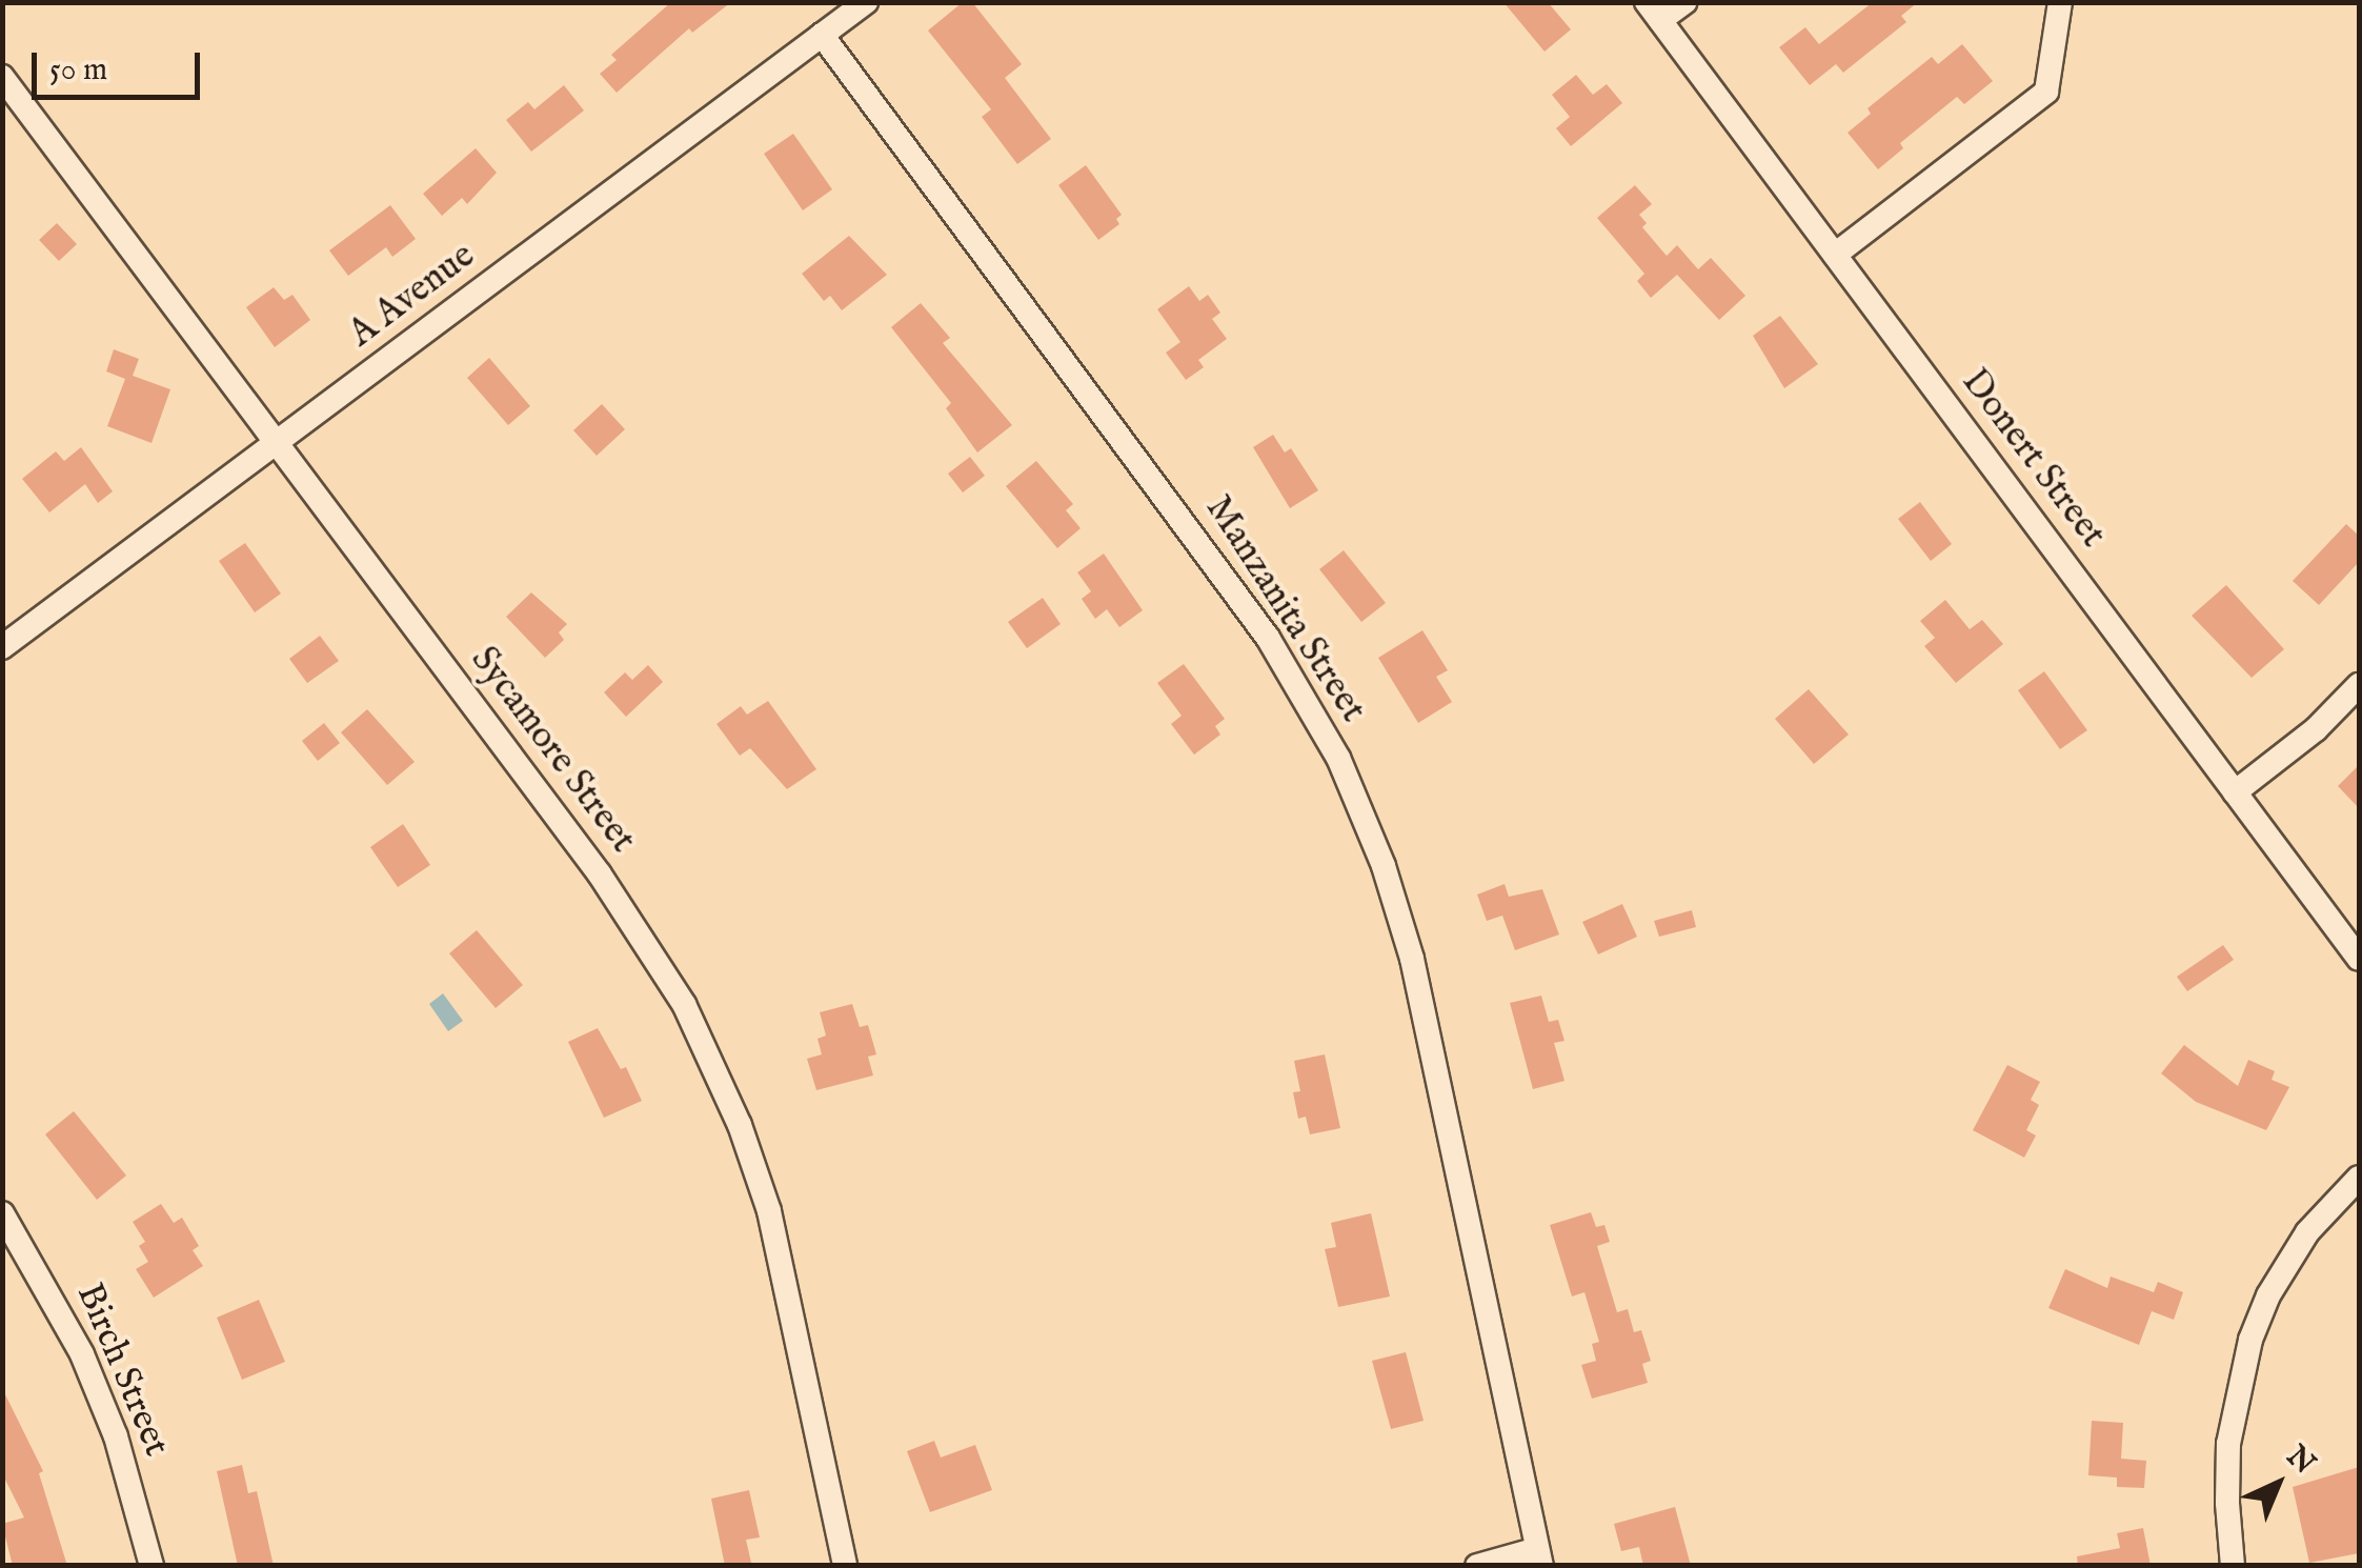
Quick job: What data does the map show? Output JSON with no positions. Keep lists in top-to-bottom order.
{
  "streets": {
    "street": [
      "A Avenue",
      "Donert Street",
      "Manzanita Street",
      "Sycamore Street",
      "Birch Street"
    ]
  },
  "crossings": [
    ["A Avenue", "Manzanita Street"],
    ["A Avenue", "Sycamore Street"]
  ],
  "scale_bar": "50 m",
  "north": "top right"
}
